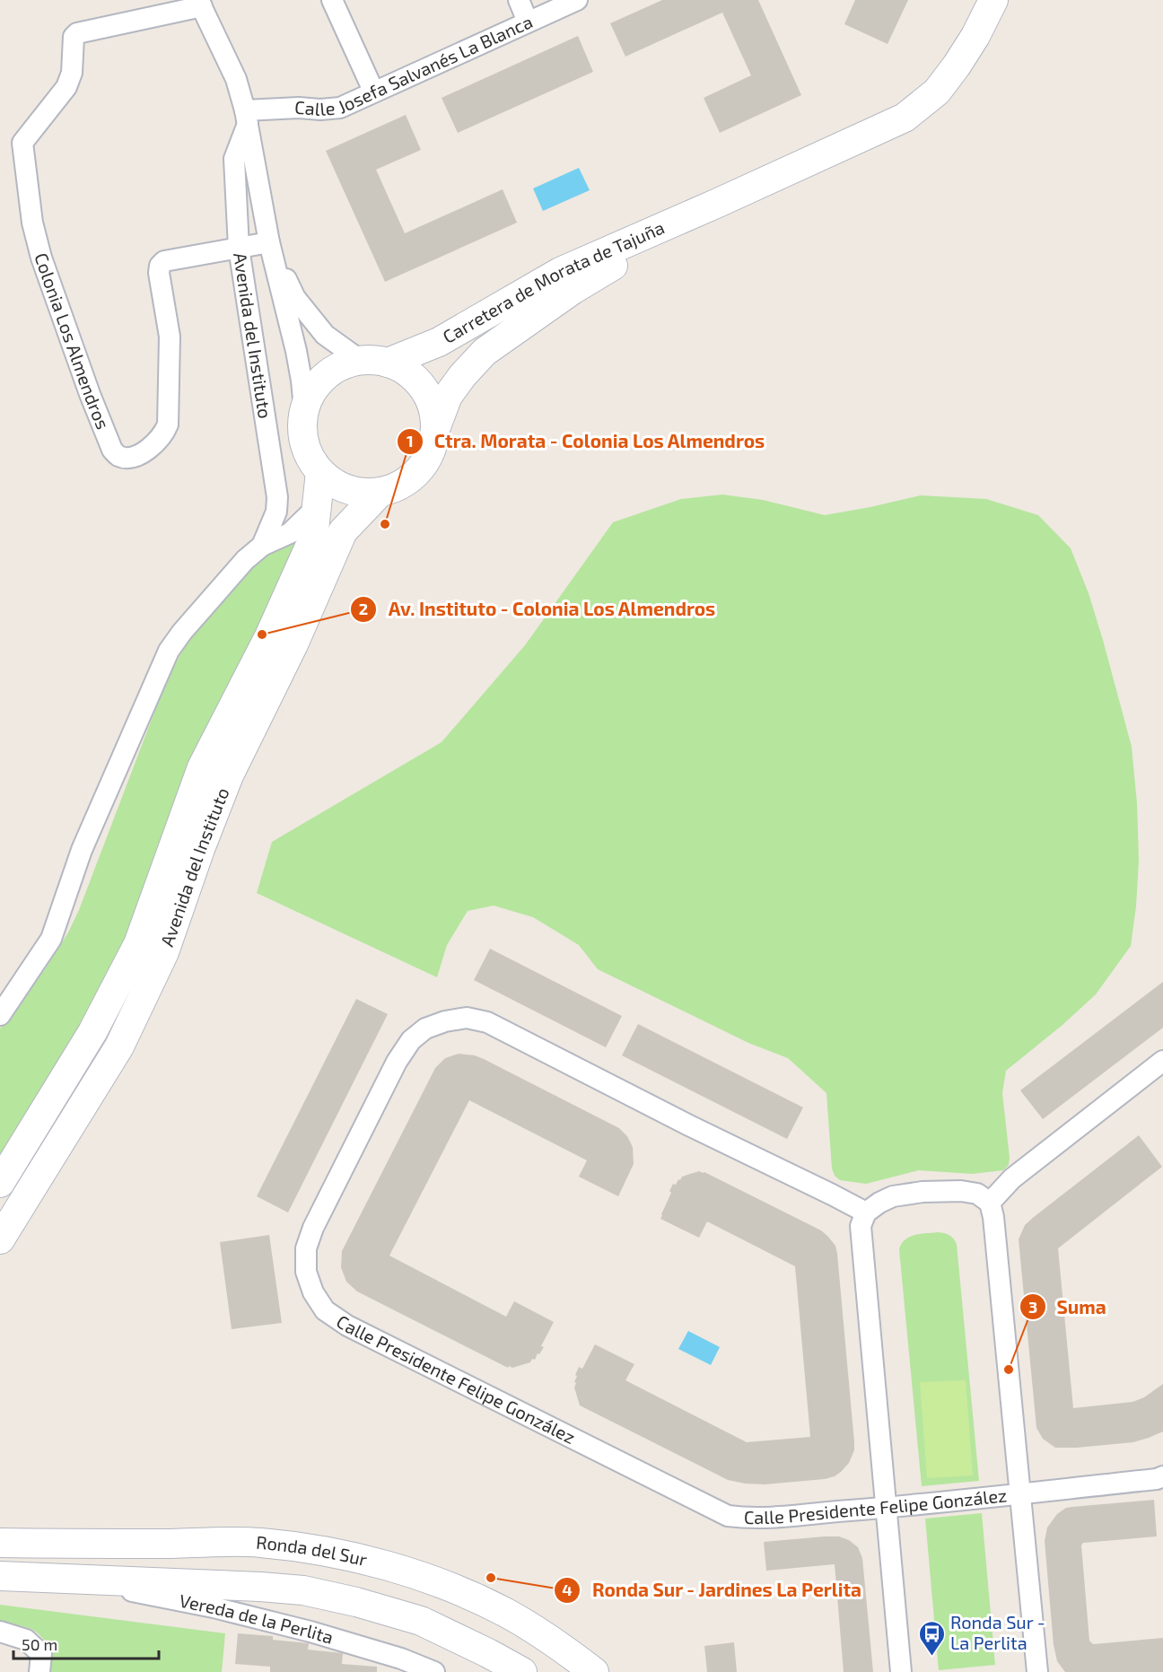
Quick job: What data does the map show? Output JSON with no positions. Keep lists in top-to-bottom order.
{
  "streets": {
    "main road": ["Carretera de Morata de Tajuña", "Avenida del Instituto", "Ronda del Sur"],
    "street": [
      "Calle Josefa Salvanés La Blanca",
      "Colonia Los Almendros",
      "Calle Presidente Felipe González",
      "Vereda de la Perlita"
    ]
  },
  "crossings": [
    ["Calle Josefa Salvanés La Blanca", "Avenida del Instituto"],
    ["Carretera de Morata de Tajuña", "Avenida del Instituto"],
    ["Avenida del Instituto", "Colonia Los Almendros"]
  ],
  "places": {
    "other": [
      "Ctra. Morata - Colonia Los Almendros",
      "Av. Instituto - Colonia Los Almendros",
      "Suma",
      "Ronda Sur - Jardines La Perlita"
    ],
    "bus stop": ["Ronda Sur - La Perlita"]
  },
  "scale_bar": "50 m"
}
